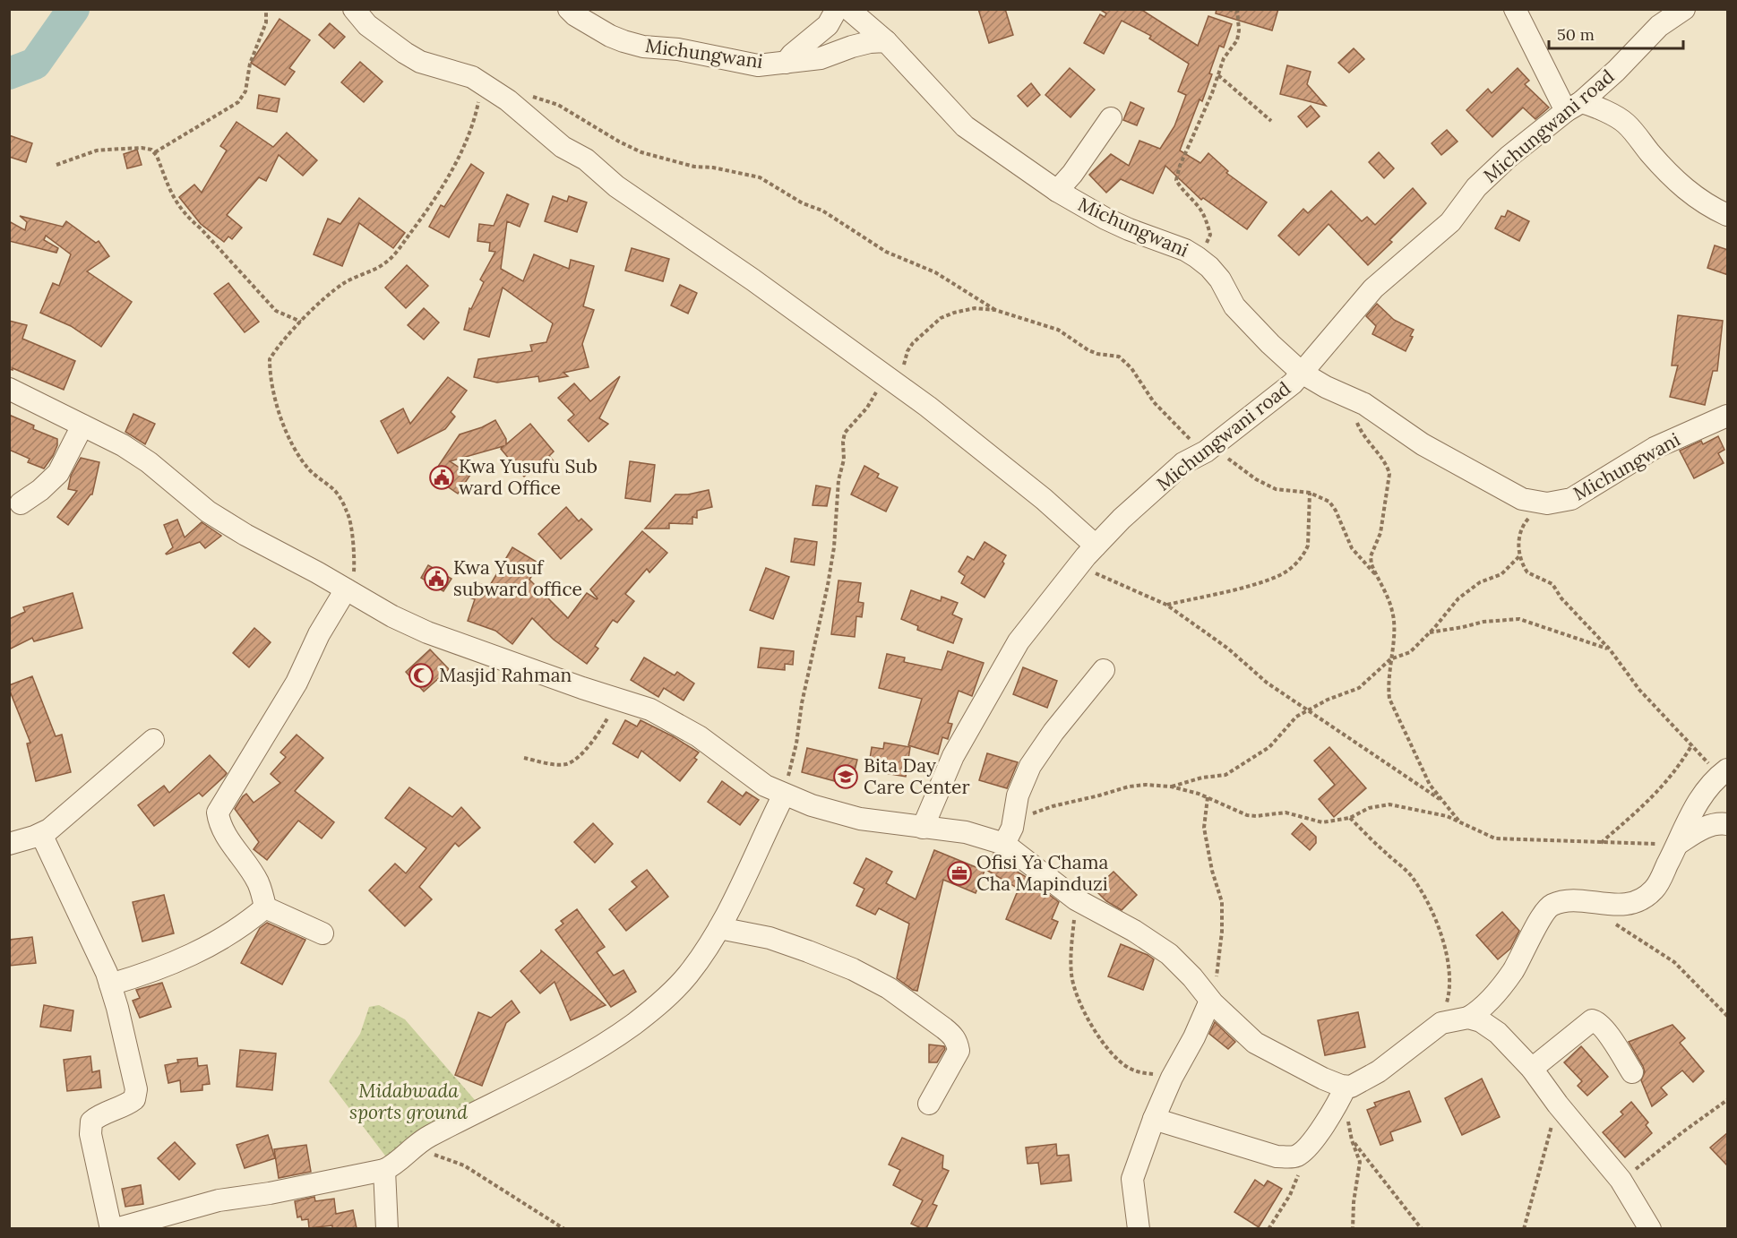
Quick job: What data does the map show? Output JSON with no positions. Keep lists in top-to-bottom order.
{
  "streets": {
    "street": ["Michungwani", "Michungwani road"]
  },
  "crossings": [
    ["Michungwani", "Michungwani road"]
  ],
  "parks": ["Midabwada sports ground"],
  "places": {
    "public building": ["Kwa Yusufu Sub ward Office", "Kwa Yusuf subward office"],
    "mosque": ["Masjid Rahman"],
    "school or university": ["Bita Day Care Center"],
    "office": ["Ofisi Ya Chama Cha Mapinduzi"]
  },
  "scale_bar": "50 m"
}
